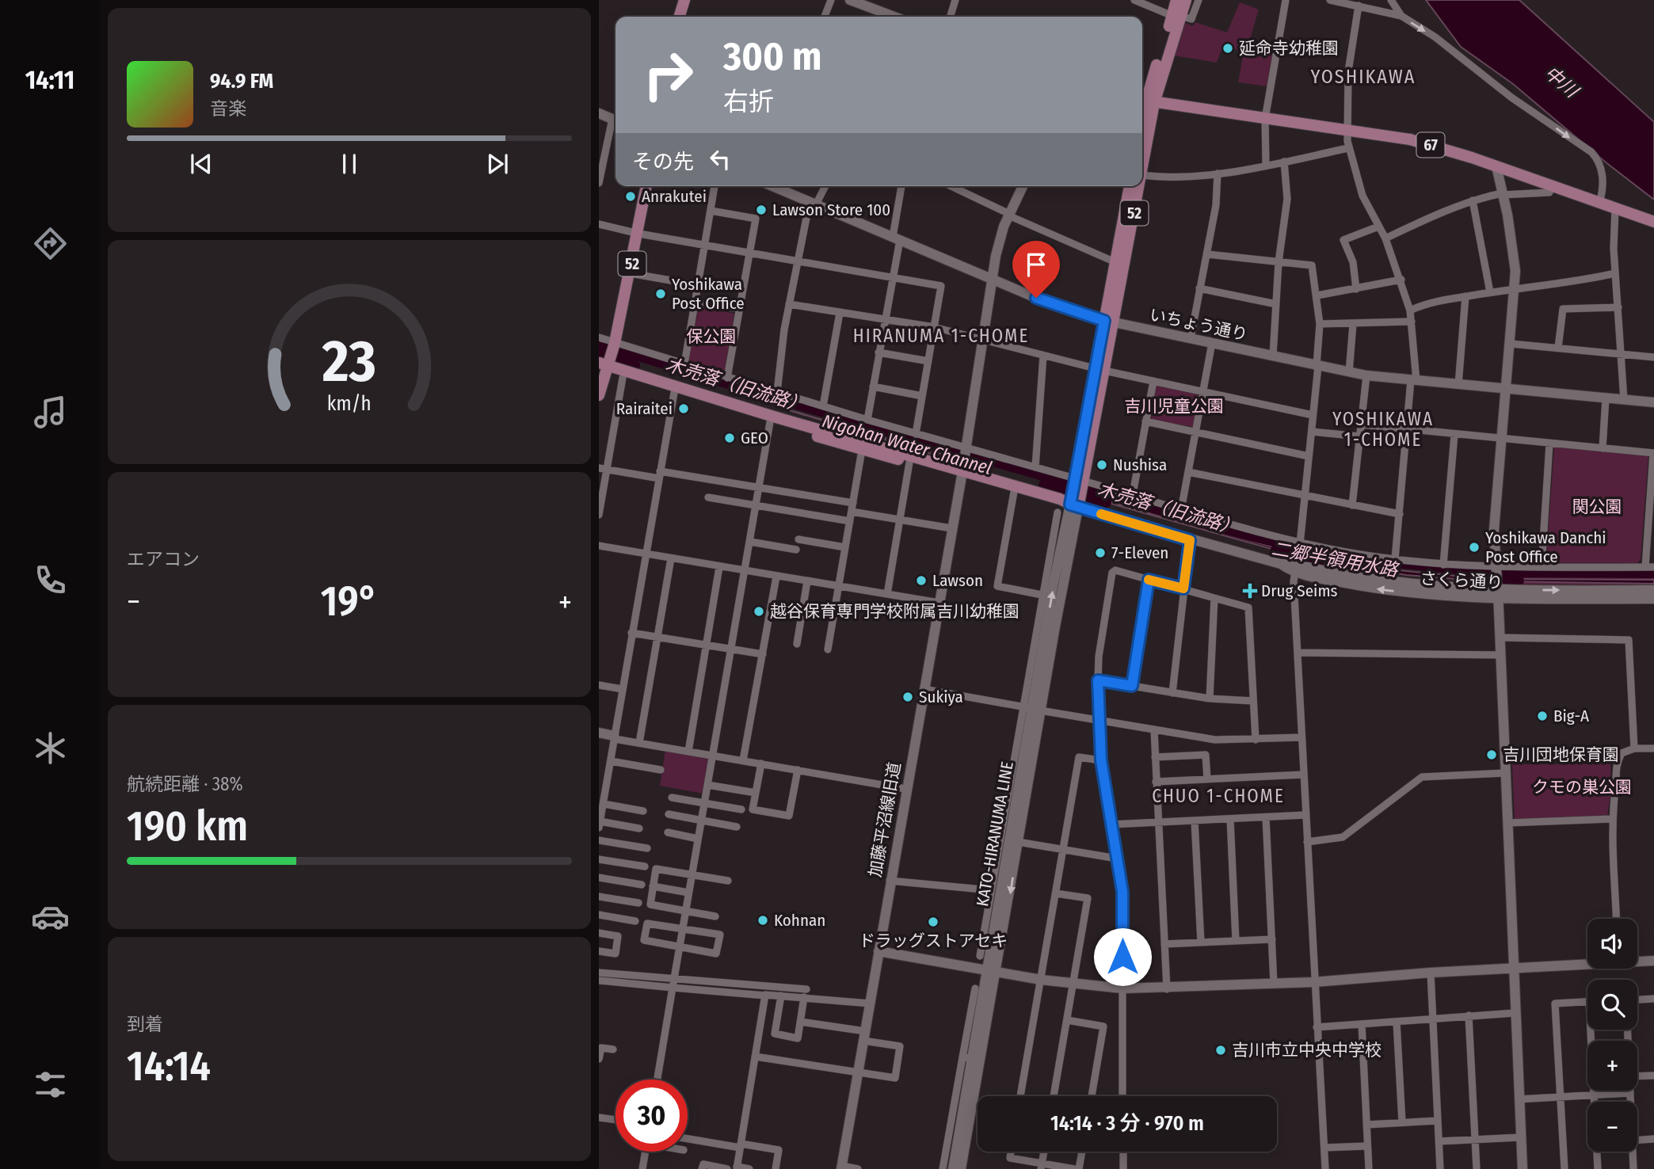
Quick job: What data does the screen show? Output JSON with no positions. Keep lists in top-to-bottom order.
{
  "streets": {
    "main road": ["67", "52"],
    "street": [
      "いちょう通り",
      "さくら通り",
      "加藤平沼線旧道",
      "KATO-HIRANUMA LINE"
    ]
  },
  "crossings": [
    ["67", "52"],
    ["52", "いちょう通り"],
    ["52", "さくら通り"],
    ["52", "KATO-HIRANUMA LINE"],
    ["いちょう通り", "加藤平沼線旧道"],
    ["さくら通り", "KATO-HIRANUMA LINE"]
  ],
  "districts": [
    "YOSHIKAWA",
    "HIRANUMA 1-CHOME",
    "YOSHIKAWA 1-CHOME",
    "CHUO 1-CHOME"
  ],
  "water": [
    "中川",
    "木売落（旧流路）",
    "Nigohan Water Channel",
    "二郷半領用水路"
  ],
  "parks": [
    "保公園",
    "吉川児童公園",
    "関公園",
    "クモの巣公園"
  ],
  "places": {
    "other": [
      "延命寺幼稚園",
      "Anrakutei",
      "Lawson Store 100",
      "Yoshikawa Post Office",
      "Rairaitei",
      "GEO",
      "Nushisa",
      "Yoshikawa Danchi Post Office",
      "7-Eleven",
      "Lawson",
      "越谷保育専門学校附属吉川幼稚園",
      "Sukiya",
      "Big-A",
      "吉川団地保育園",
      "Kohnan",
      "ドラッグストアセキ",
      "吉川市立中央中学校"
    ],
    "health": ["Drug Seims"]
  },
  "page": {
    "tabs": "14:11",
    "turn": ["300 m", "右折"],
    "song": ["94.9 FM", "音楽"],
    "then": "その先",
    "tile": [
      "エアコン",
      ["航続距離 · 38%", "190 km"],
      ["到着", "14:14"]
    ],
    "heat": ["−", "19°", "+"],
    "map_buttons": ["+", "−"],
    "limit": "30",
    "trip": "14:14 · 3 分 · 970 m",
    "gauge": ["23", "km/h"]
  }
}
